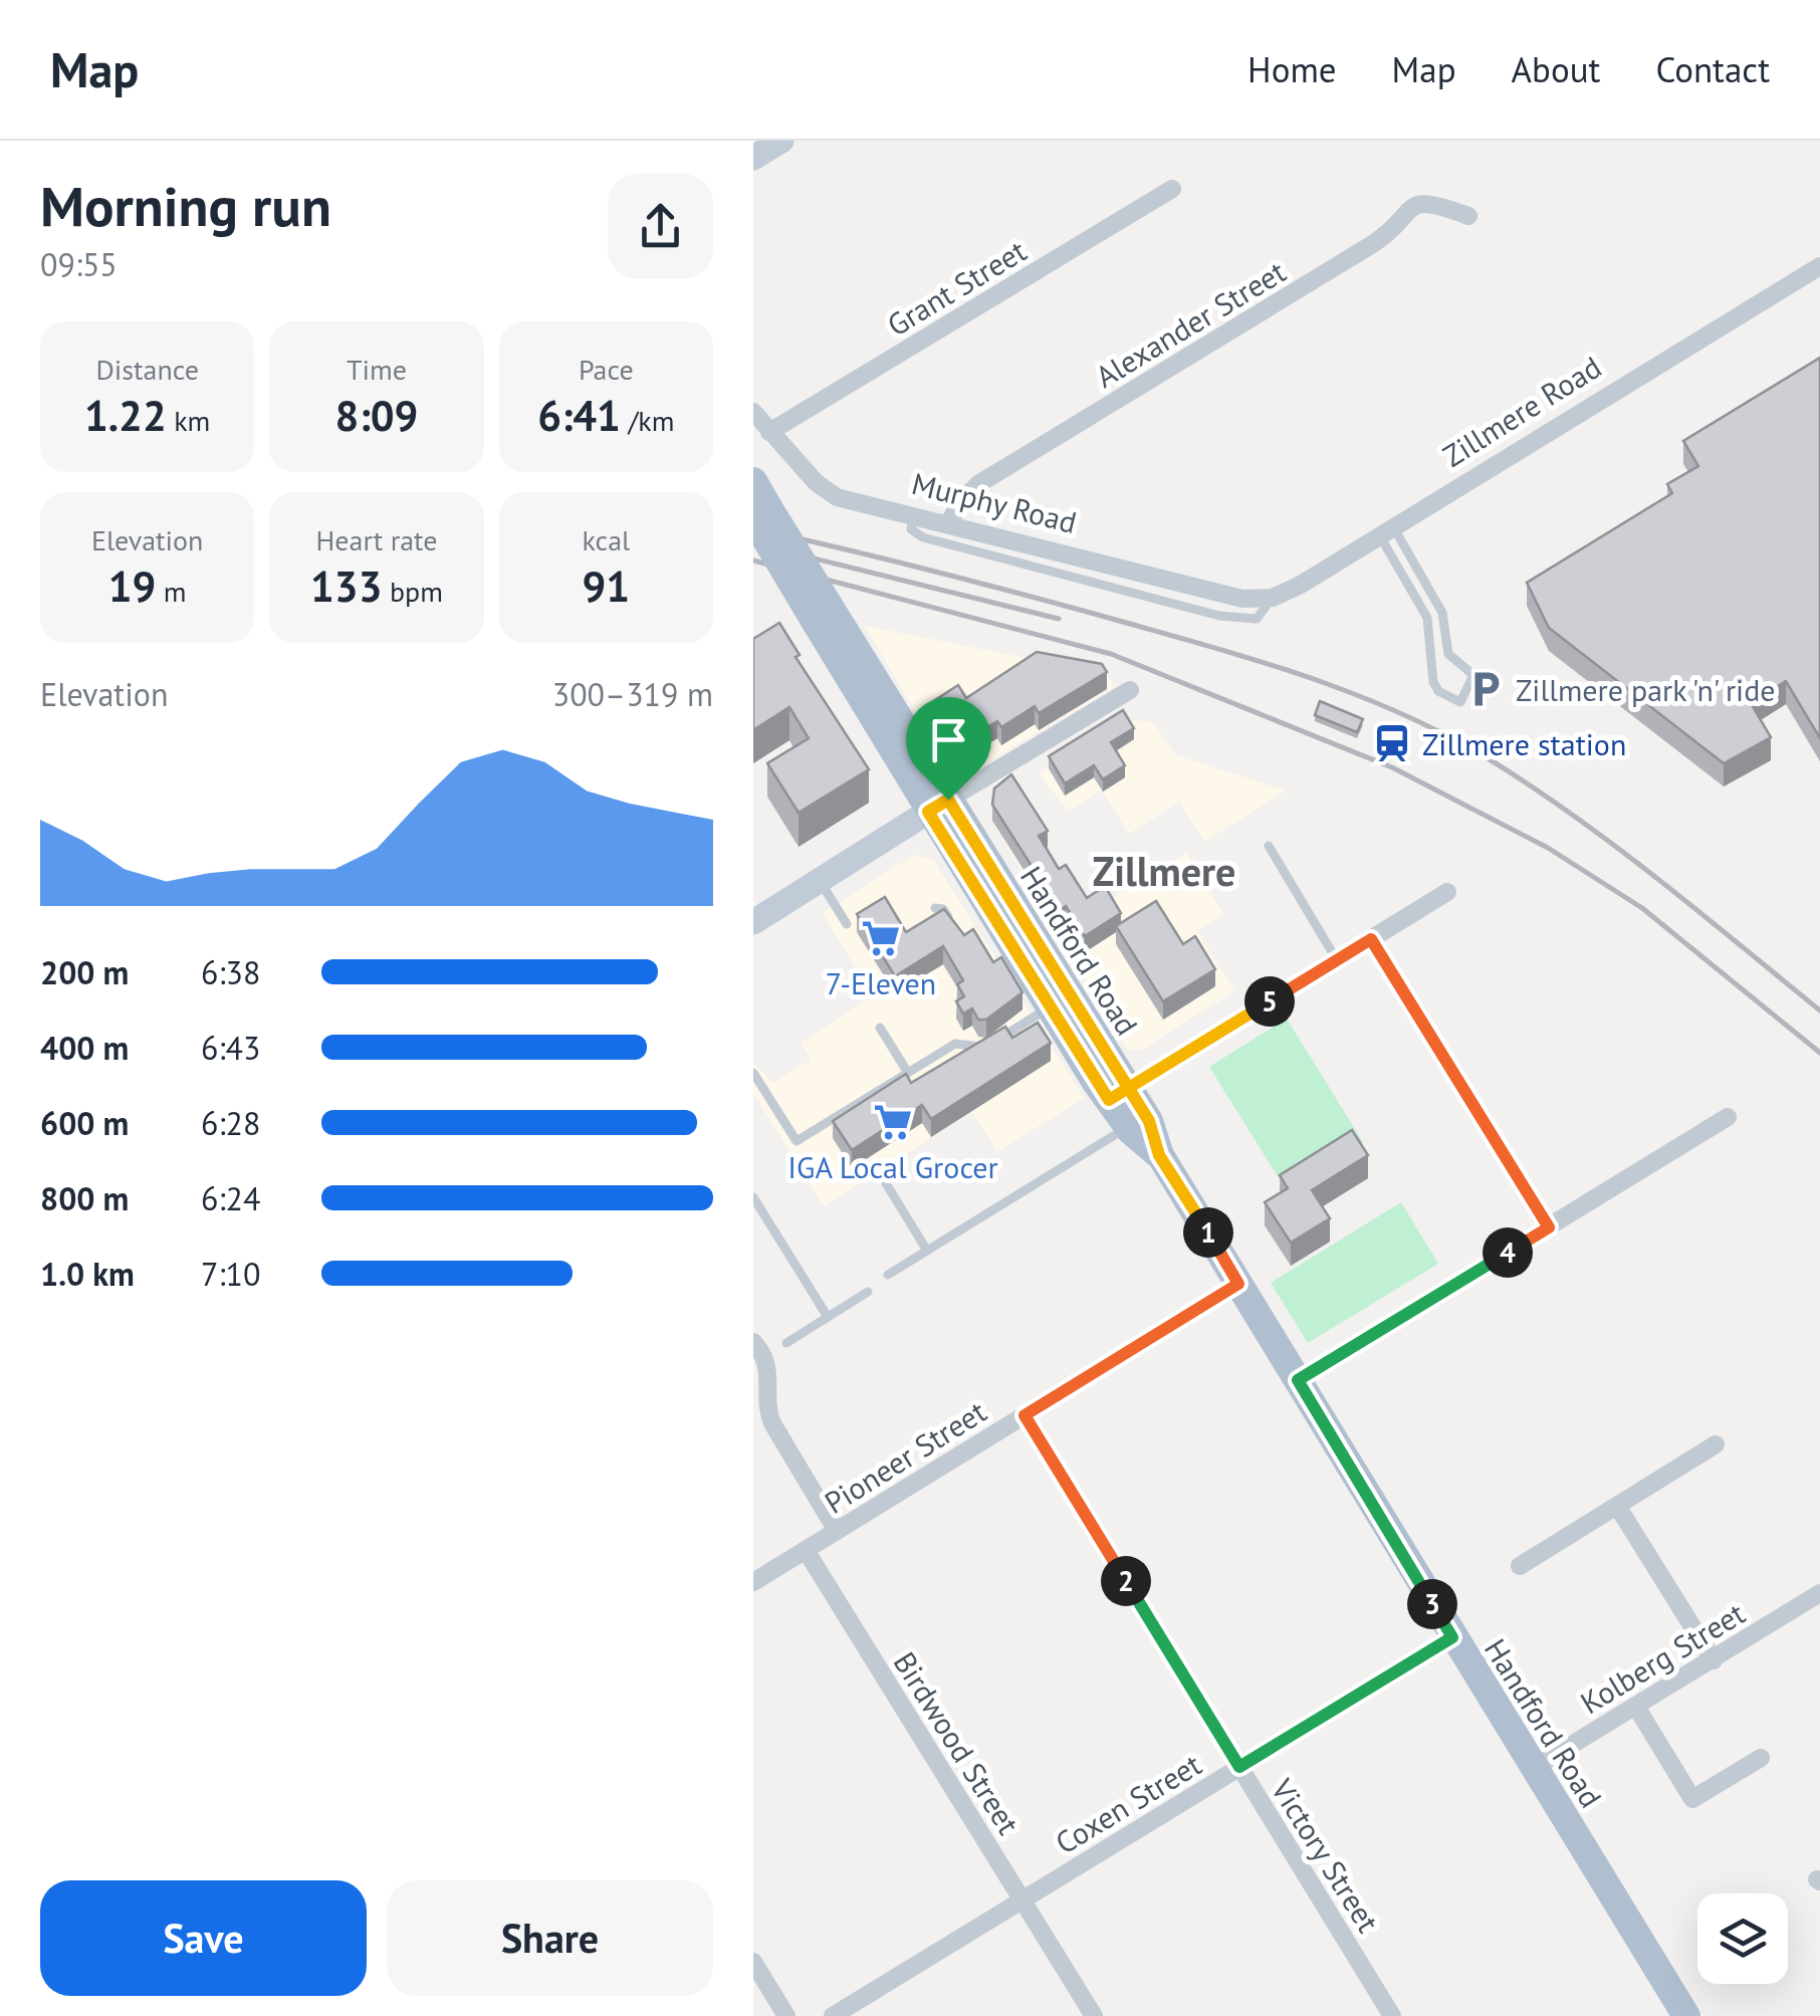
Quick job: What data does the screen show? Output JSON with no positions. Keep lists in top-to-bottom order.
{
  "streets": {
    "main road": ["Handford Road"],
    "street": [
      "Grant Street",
      "Alexander Street",
      "Zillmere Road",
      "Murphy Road",
      "Pioneer Street",
      "Kolberg Street",
      "Birdwood Street",
      "Coxen Street",
      "Victory Street"
    ]
  },
  "crossings": [
    ["Grant Street", "Murphy Road"],
    ["Alexander Street", "Murphy Road"],
    ["Zillmere Road", "Murphy Road"],
    ["Handford Road", "Pioneer Street"],
    ["Handford Road", "Kolberg Street"],
    ["Handford Road", "Coxen Street"],
    ["Pioneer Street", "Birdwood Street"],
    ["Pioneer Street", "Victory Street"],
    ["Birdwood Street", "Coxen Street"],
    ["Coxen Street", "Victory Street"]
  ],
  "districts": ["Zillmere"],
  "places": {
    "parking": ["Zillmere park 'n' ride"],
    "station": ["Zillmere station"],
    "supermarket": ["7-Eleven", "IGA Local Grocer"]
  },
  "page": {
    "header": "Map",
    "nav": [
      "Home",
      "Map",
      "About",
      "Contact"
    ],
    "heading": ["Morning run", "09:55"],
    "stats": [
      ["Distance", "1.22 km"],
      ["Time", "8:09"],
      ["Pace", "6:41 /km"],
      ["Elevation", "19 m"],
      ["Heart rate", "133 bpm"],
      ["kcal", "91"]
    ],
    "chart": ["Elevation", "300–319 m"],
    "list": [
      {
        "name": "200 m",
        "note": "6:38"
      },
      {
        "name": "400 m",
        "note": "6:43"
      },
      {
        "name": "600 m",
        "note": "6:28"
      },
      {
        "name": "800 m",
        "note": "6:24"
      },
      {
        "name": "1.0 km",
        "note": "7:10"
      }
    ],
    "pins": [
      "5",
      "1",
      "4",
      "2",
      "3"
    ],
    "buttons": ["Save", "Share"]
  }
}
